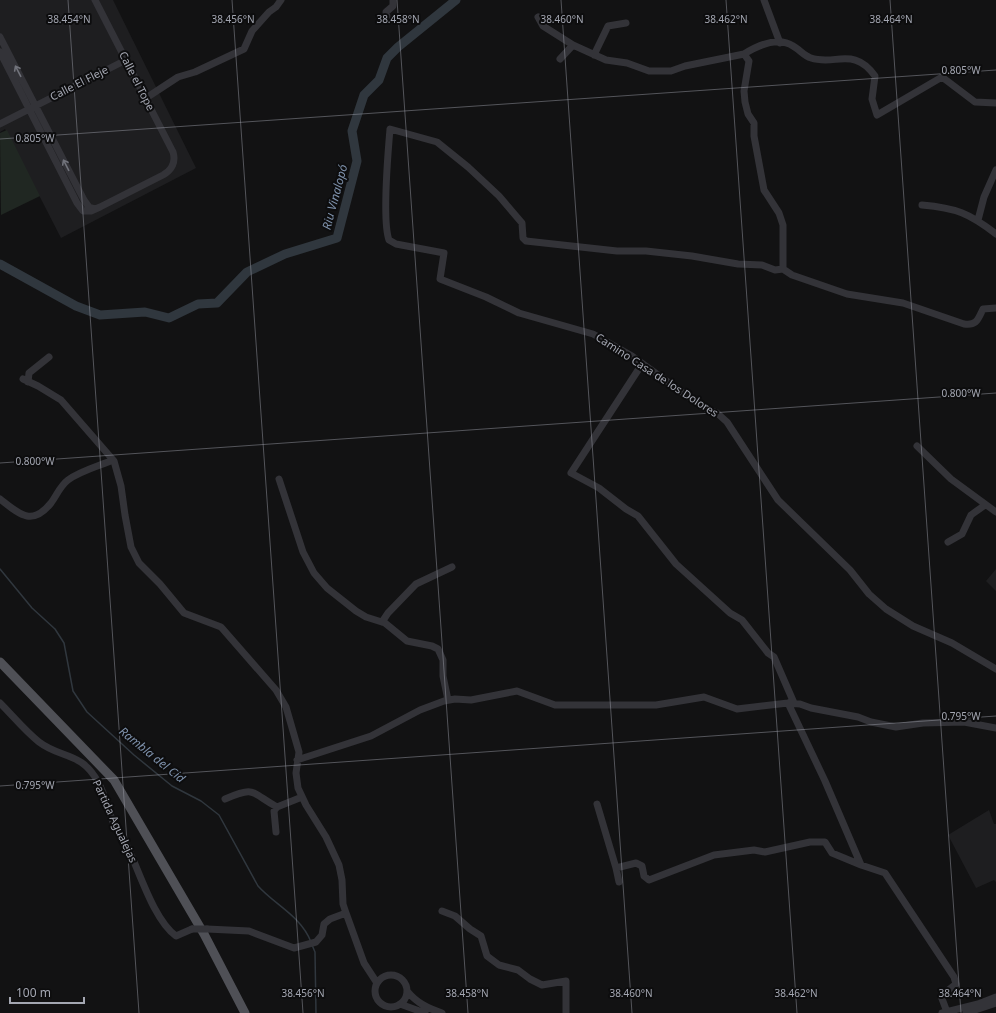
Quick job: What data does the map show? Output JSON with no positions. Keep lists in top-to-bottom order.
{
  "streets": {
    "street": [
      "Calle el Tope",
      "Calle El Fleje",
      "Camino Casa de los Dolores",
      "Partida Agualejas"
    ]
  },
  "crossings": [
    ["Calle el Tope", "Calle El Fleje"]
  ],
  "water": ["Riu Vinalopó", "Rambla del Cid"],
  "scale_bar": "100 m",
  "coordinates": [
    "38.454°N",
    "38.456°N",
    "38.458°N",
    "38.460°N",
    "38.462°N",
    "38.464°N",
    "0.805°W",
    "0.800°W",
    "0.795°W"
  ]
}
